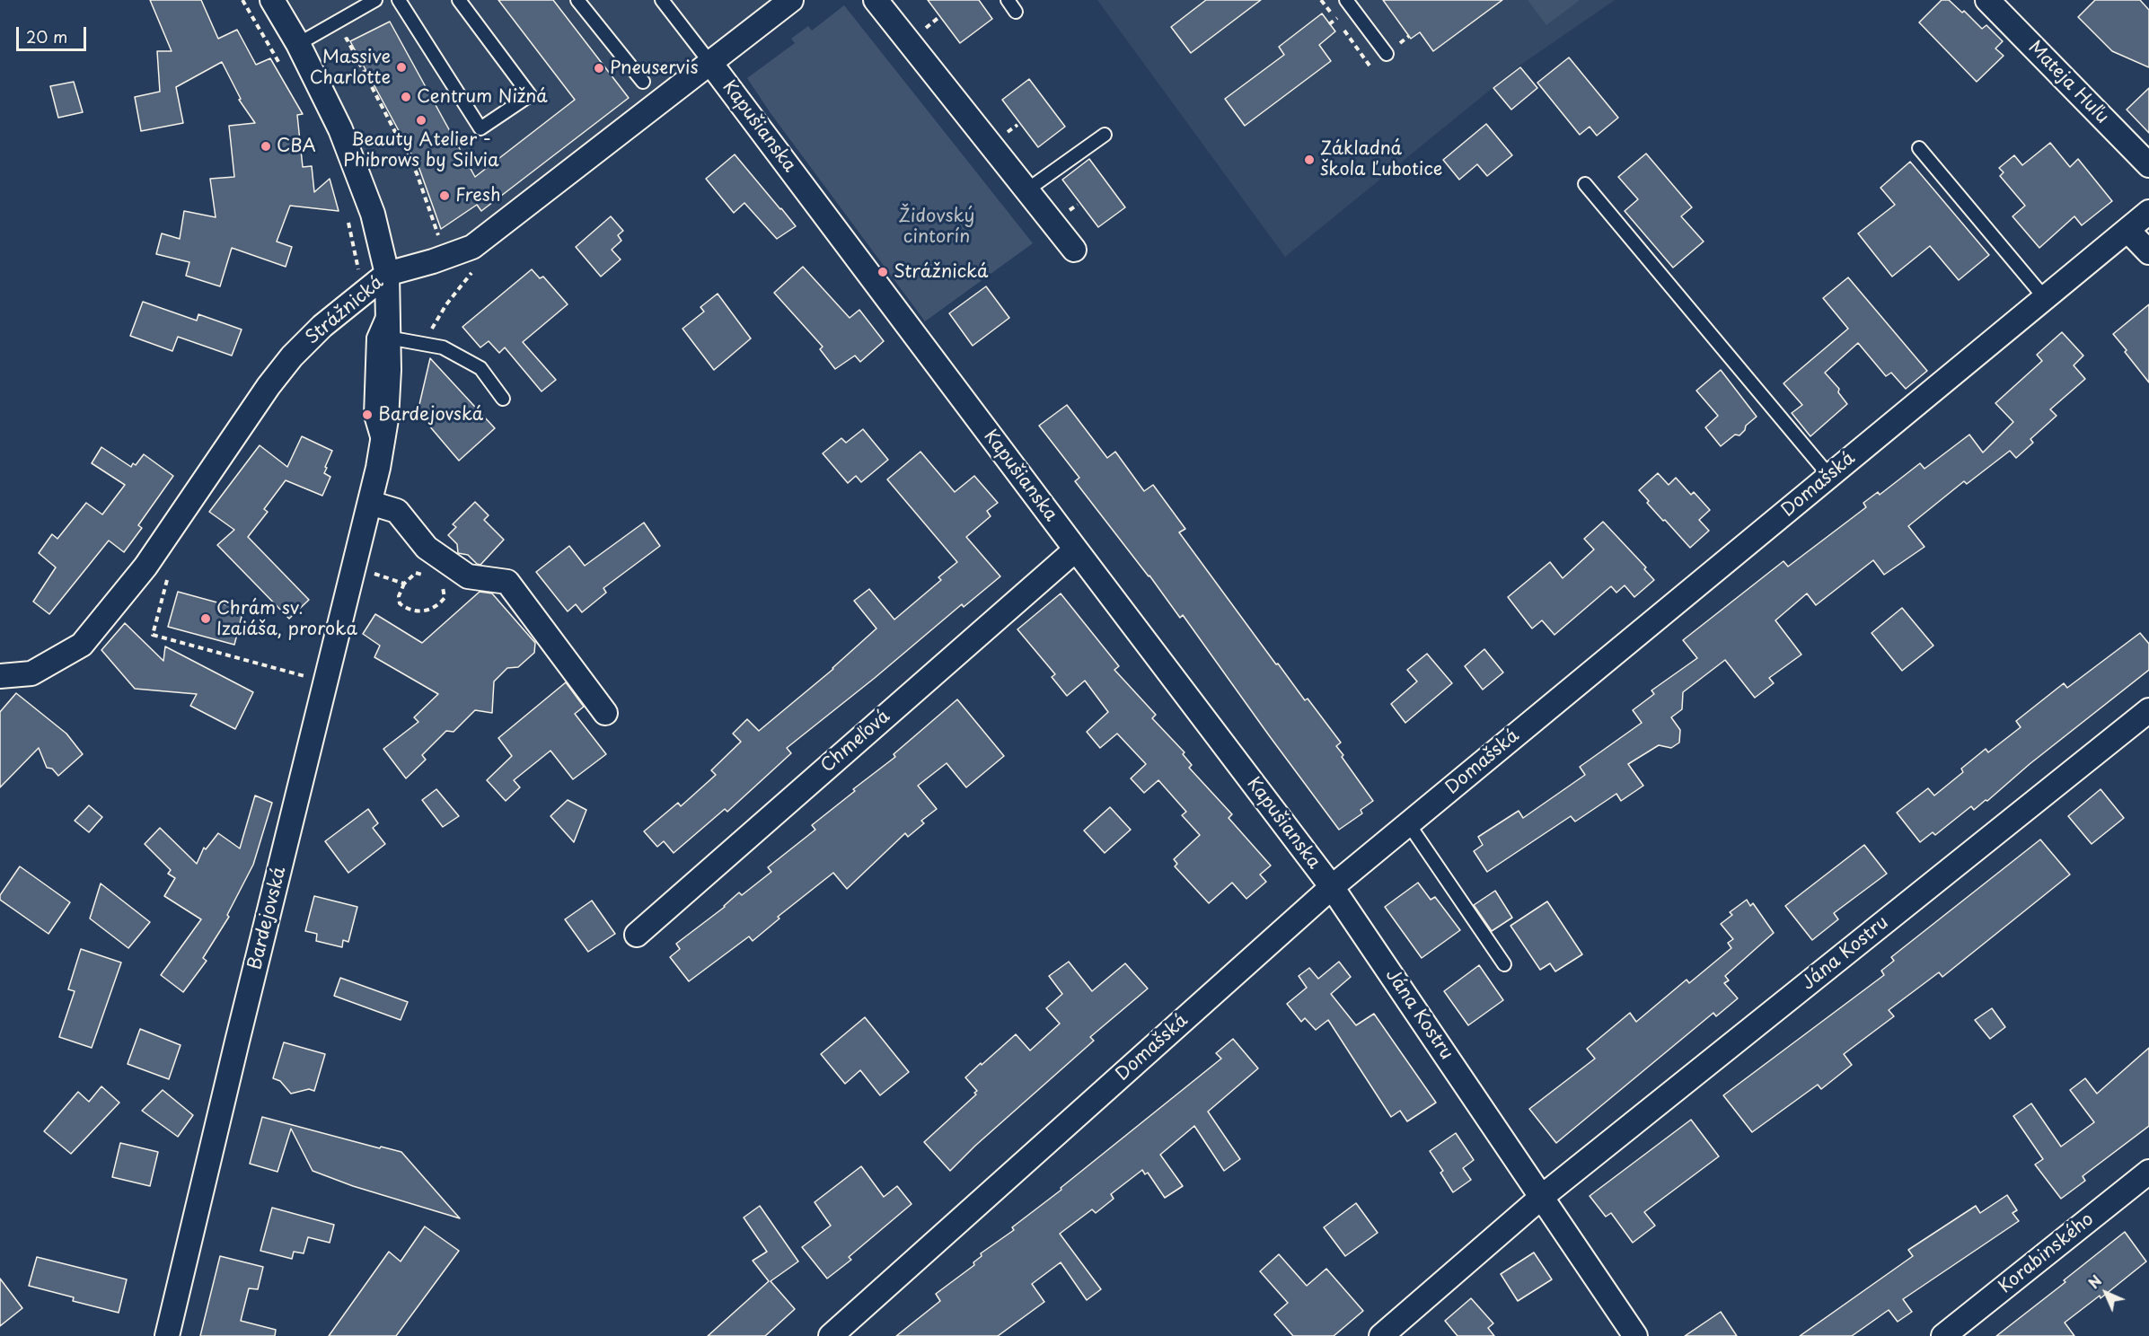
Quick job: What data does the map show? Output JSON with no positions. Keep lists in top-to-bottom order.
{
  "streets": {
    "street": [
      "Mateja Huľu",
      "Kapušianska",
      "Strážnická",
      "Domašská",
      "Chmeľová",
      "Bardejovská",
      "Jána Kostru",
      "Korabinského"
    ]
  },
  "crossings": [
    ["Kapušianska", "Strážnická"],
    ["Kapušianska", "Domašská"],
    ["Kapušianska", "Chmeľová"],
    ["Kapušianska", "Jána Kostru"],
    ["Strážnická", "Bardejovská"],
    ["Domašská", "Jána Kostru"]
  ],
  "parks": ["Židovský cintorín"],
  "places": [
    "Massive Charlotte",
    "Pneuservis",
    "Centrum Nižná",
    "Beauty Atelier - Phibrows by Silvia",
    "CBA",
    "Základná škola Ľubotice",
    "Fresh",
    "Strážnická",
    "Bardejovská",
    "Chrám sv. Izaiáša, proroka"
  ],
  "scale_bar": "20 m",
  "north": "top left"
}
